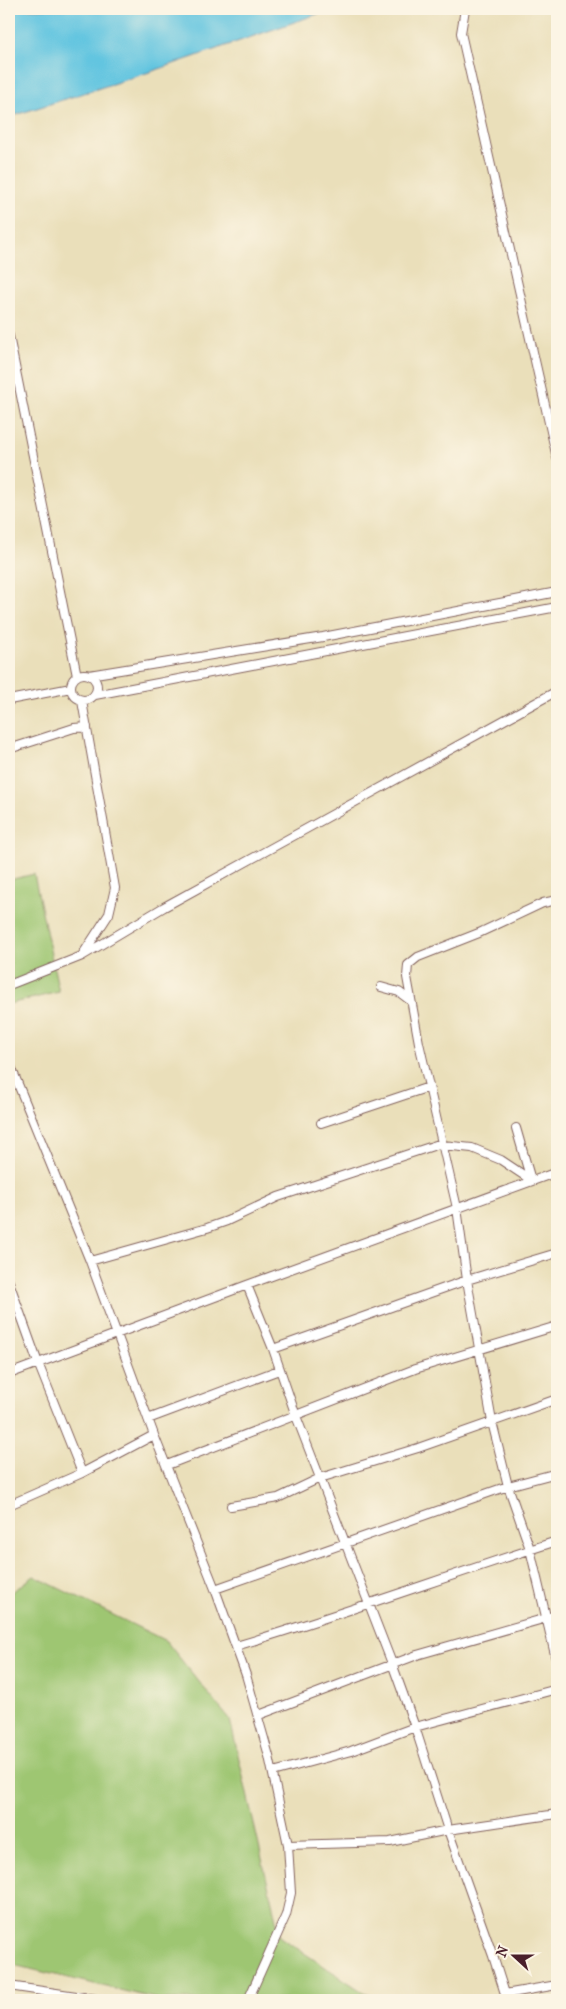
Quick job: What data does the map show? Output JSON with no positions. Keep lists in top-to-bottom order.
{
  "north": "left"
}
